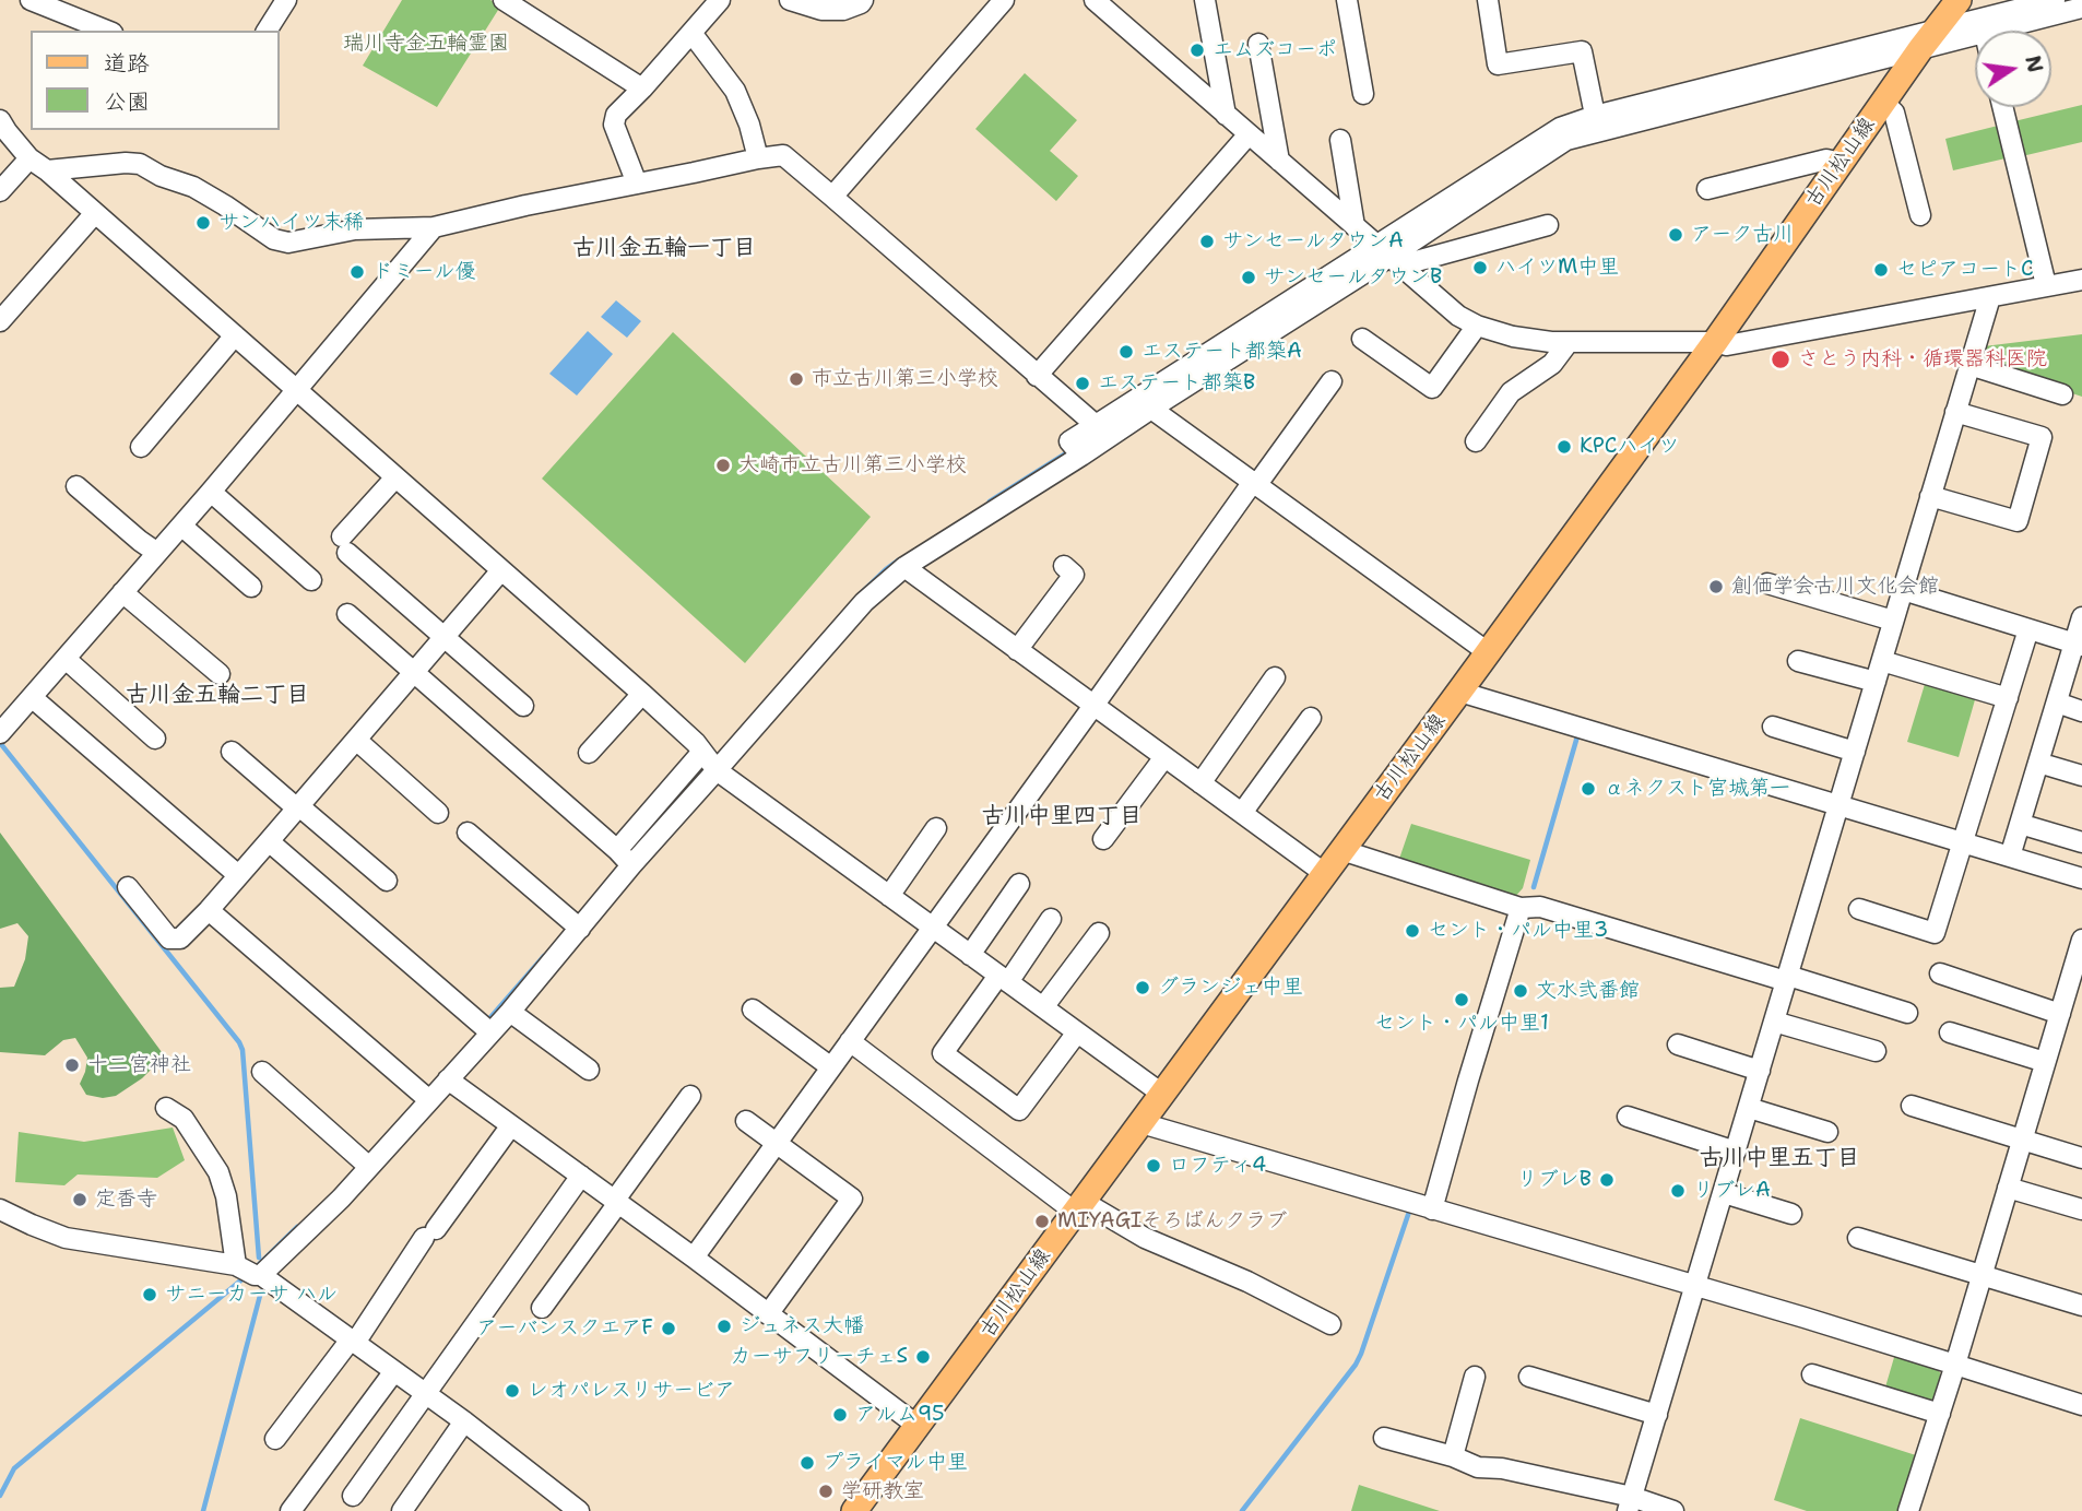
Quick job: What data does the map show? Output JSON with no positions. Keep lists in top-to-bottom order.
{
  "streets": {
    "main road": ["古川松山線"]
  },
  "districts": [
    "古川金五輪一丁目",
    "古川金五輪二丁目",
    "古川中里四丁目",
    "古川中里五丁目"
  ],
  "parks": ["瑞川寺金五輪霊園"],
  "places": [
    "エムズコーポ",
    "サンハイツ末稀",
    "アーク古川",
    "サンセールタウンA",
    "ハイツM中里",
    "セピアコートC",
    "ドミール優",
    "サンセールタウンB",
    "エステート都築A",
    "さとう内科・循環器科医院",
    "市立古川第三小学校",
    "エステート都築B",
    "KPCハイツ",
    "大崎市立古川第三小学校",
    "創価学会古川文化会館",
    "αネクスト宮城第一",
    "セント・パル中里3",
    "グランジェ中里",
    "文水弐番館",
    "セント・パル中里1",
    "十二宮神社",
    "ロフティ4",
    "リブレB",
    "リブレA",
    "定香寺",
    "MIYAGIそろばんクラブ",
    "サニーカーサ ハル",
    "ジュネス大幡",
    "アーバンスクエアF",
    "カーサフリーチェS",
    "レオパレスリサービア",
    "アルム95",
    "プライマル中里",
    "学研教室"
  ],
  "legend": ["道路", "公園"],
  "north": "right"
}
